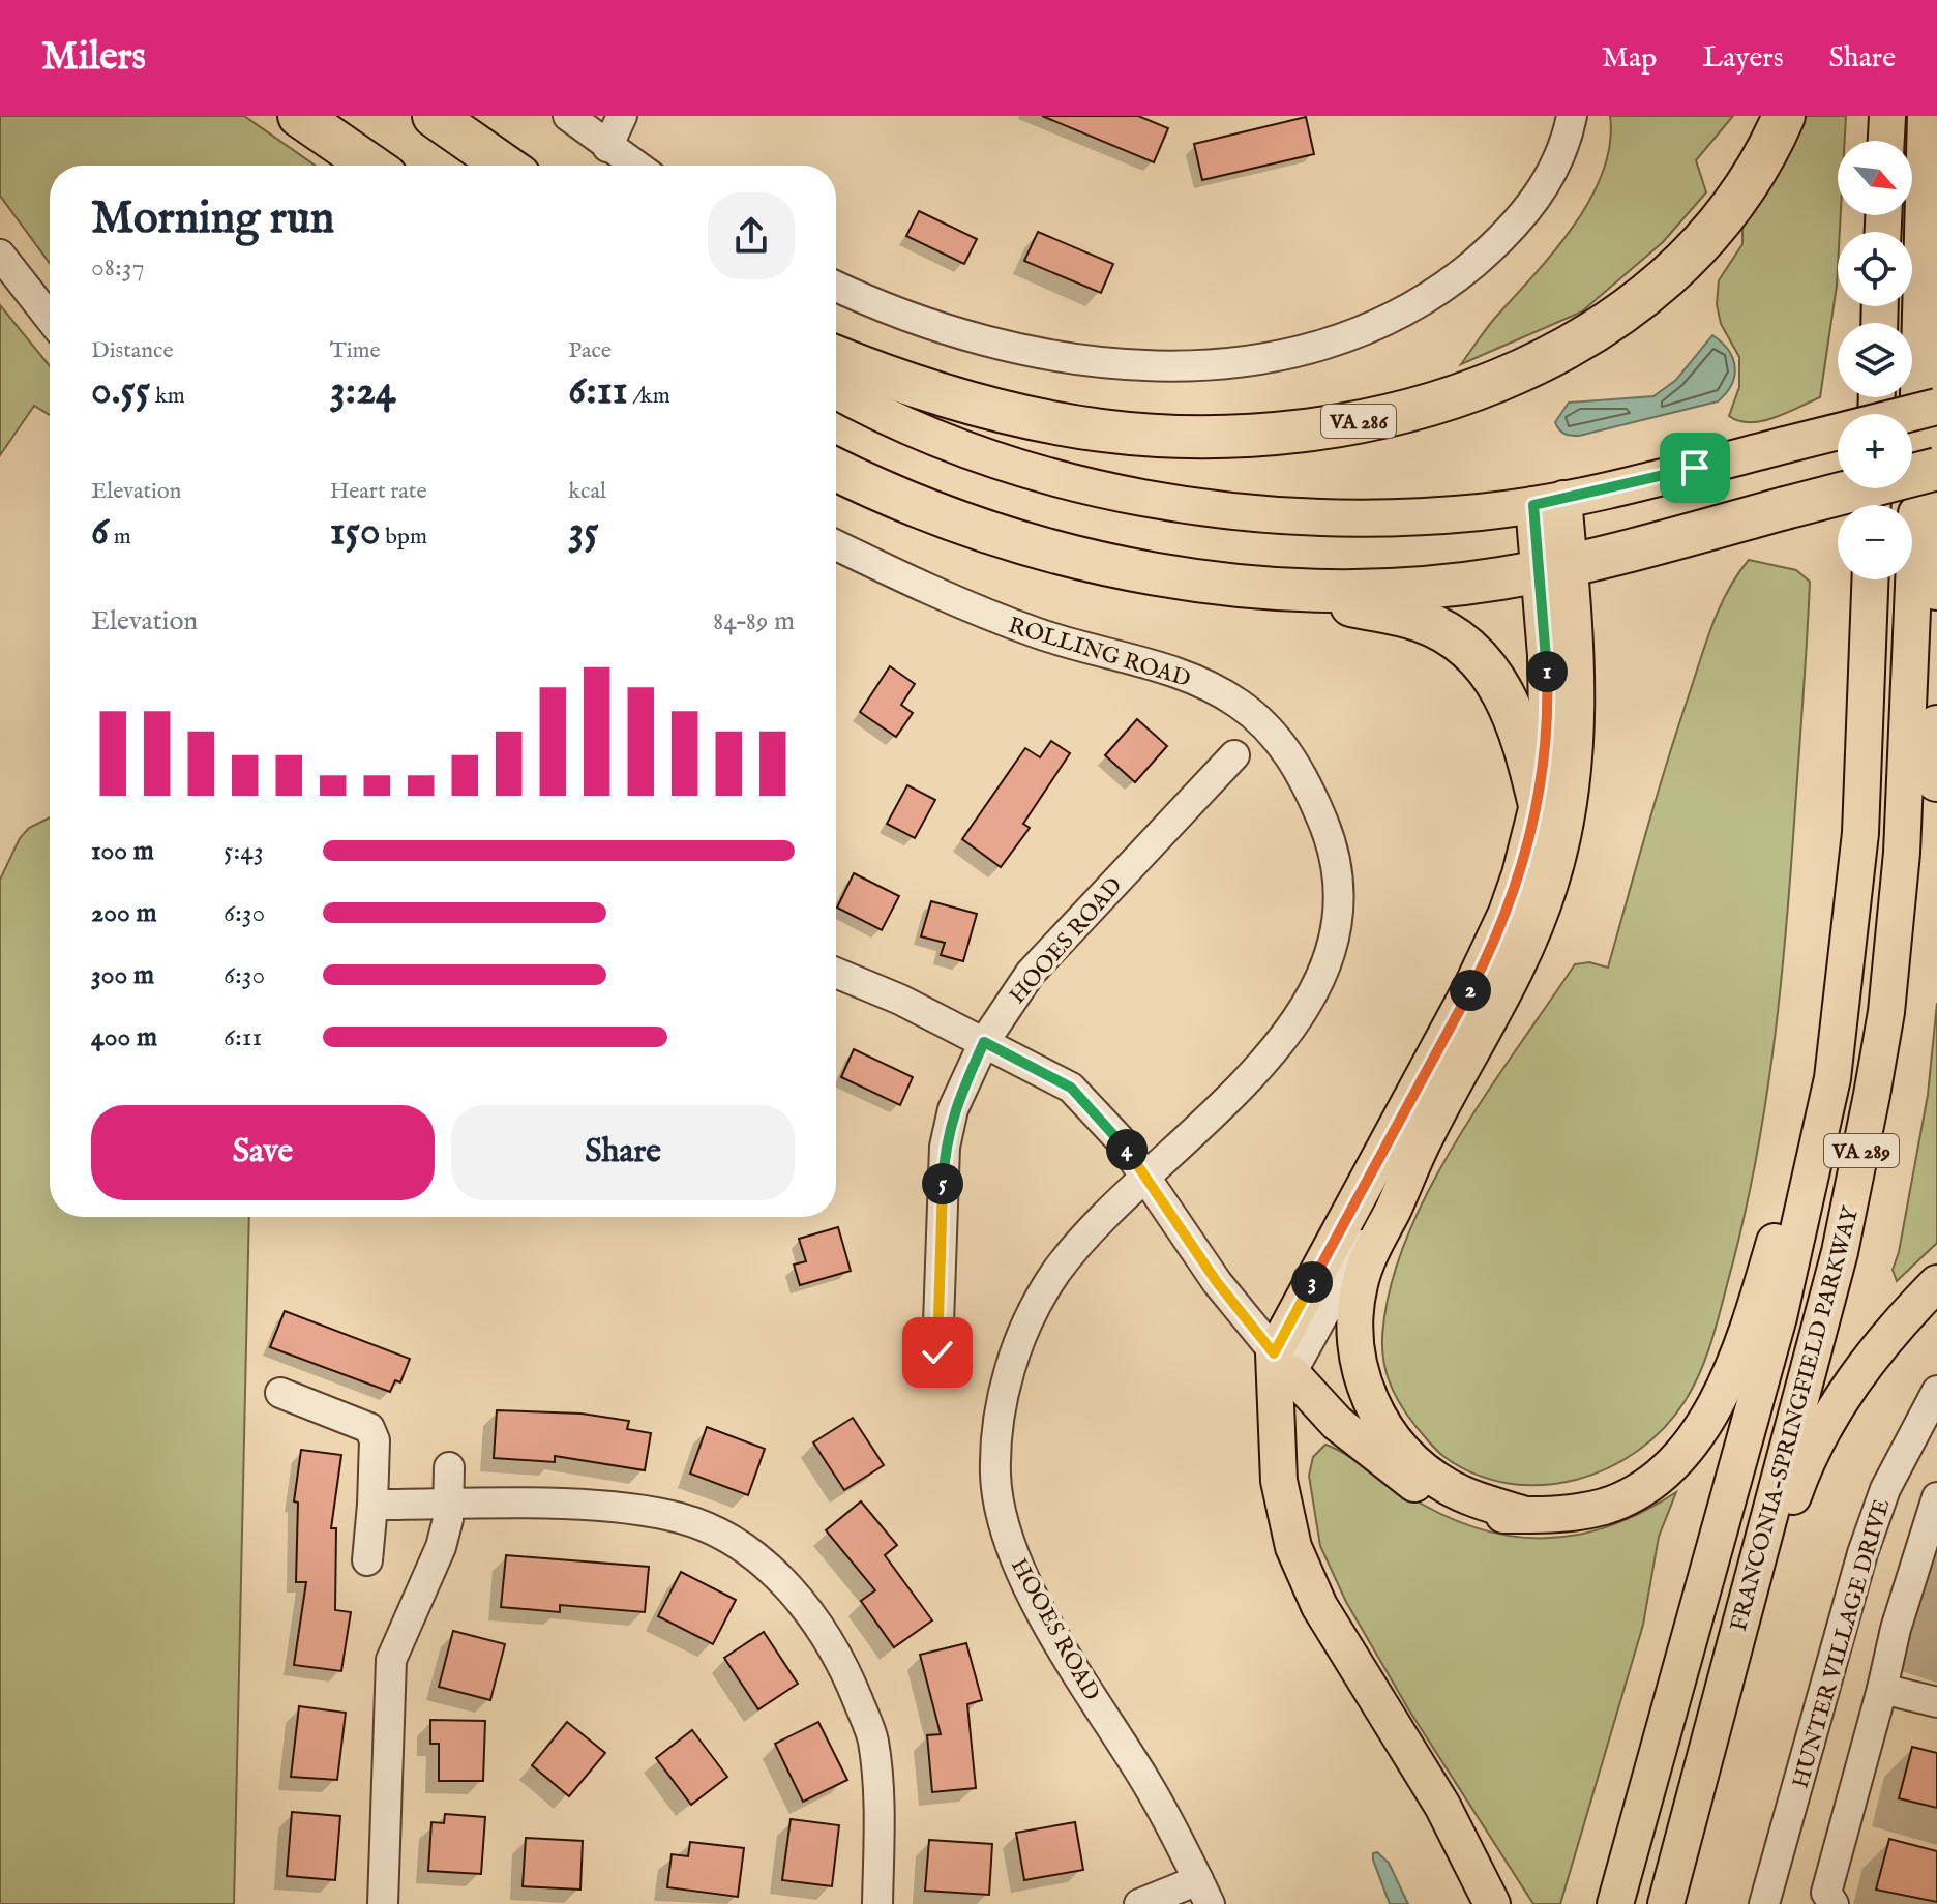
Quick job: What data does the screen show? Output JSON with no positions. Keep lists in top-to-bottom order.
{
  "streets": {
    "highway": ["VA 286"],
    "main road": ["VA 289", "FRANCONIA-SPRINGFIELD PARKWAY"],
    "street": ["ROLLING ROAD", "HOOES ROAD", "HUNTER VILLAGE DRIVE"]
  },
  "crossings": [
    ["ROLLING ROAD", "HOOES ROAD"]
  ],
  "north": "bottom right",
  "page": {
    "header": "Milers",
    "nav": ["Map", "Layers", "Share"],
    "map_buttons": ["+", "−"],
    "heading": ["Morning run", "08:37"],
    "stats": [
      ["Distance", "0.55 km"],
      ["Time", "3:24"],
      ["Pace", "6:11 /km"],
      ["Elevation", "6 m"],
      ["Heart rate", "150 bpm"],
      ["kcal", "35"]
    ],
    "chart": ["Elevation", "84–89 m"],
    "pins": [
      "1",
      "2",
      "4",
      "5",
      "3"
    ],
    "list": [
      {
        "name": "100 m",
        "note": "5:43"
      },
      {
        "name": "200 m",
        "note": "6:30"
      },
      {
        "name": "300 m",
        "note": "6:30"
      },
      {
        "name": "400 m",
        "note": "6:11"
      }
    ],
    "buttons": ["Save", "Share"]
  }
}
